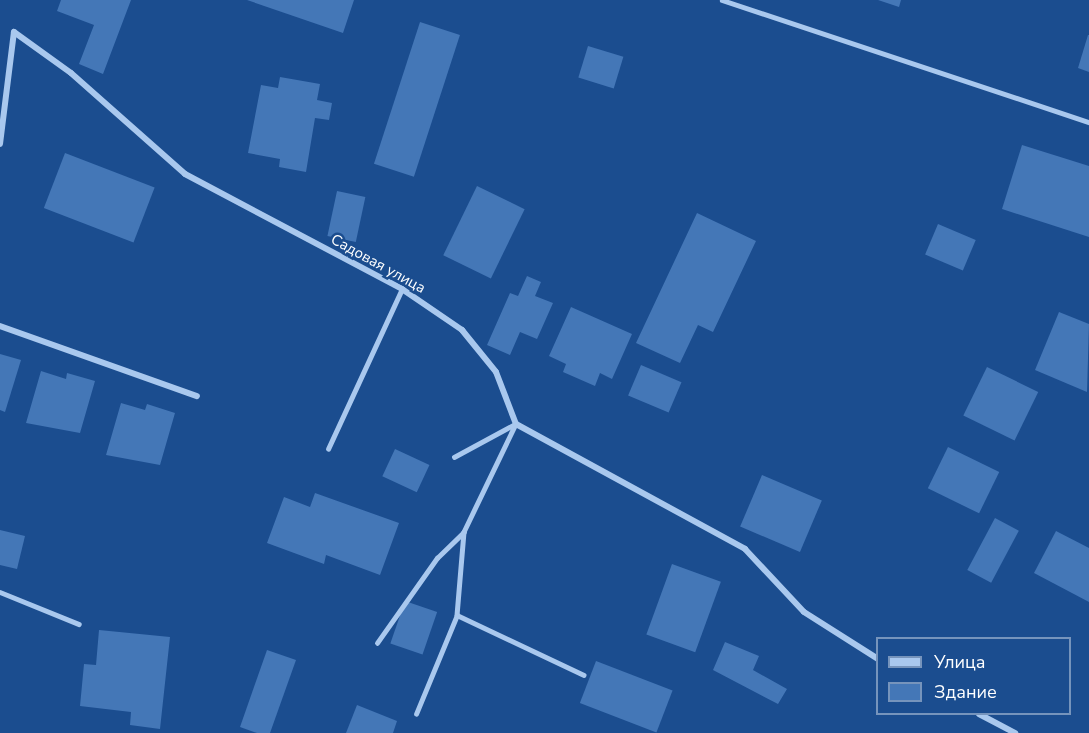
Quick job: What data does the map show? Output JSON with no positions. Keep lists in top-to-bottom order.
{
  "streets": {
    "street": ["Садовая улица"]
  },
  "legend": ["Улица", "Здание"]
}
